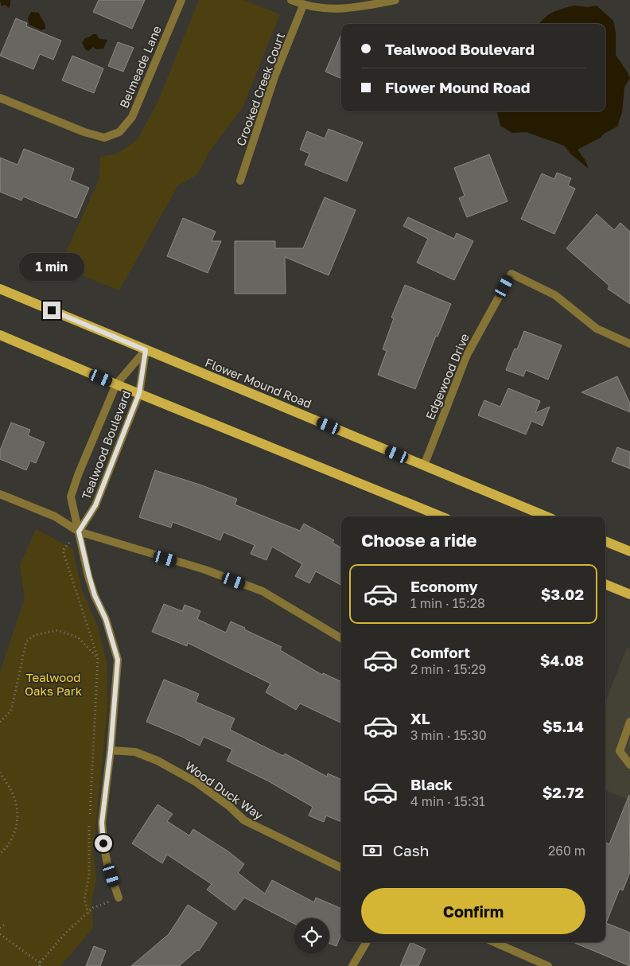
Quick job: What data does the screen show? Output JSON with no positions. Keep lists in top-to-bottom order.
{
  "streets": {
    "main road": ["Flower Mound Road"],
    "street": [
      "Belmeade Lane",
      "Crooked Creek Court",
      "Edgewood Drive",
      "Tealwood Boulevard",
      "Wood Duck Way"
    ]
  },
  "crossings": [
    ["Edgewood Drive", "Flower Mound Road"],
    ["Flower Mound Road", "Tealwood Boulevard"],
    ["Tealwood Boulevard", "Wood Duck Way"]
  ],
  "parks": ["Tealwood Oaks Park"],
  "page": {
    "banner": ["Tealwood Boulevard", "Flower Mound Road"],
    "bubble": "1 min",
    "heading": "Choose a ride",
    "list": [
      {
        "name": "Economy",
        "note": "1 min · 15:28",
        "value": "$3.02"
      },
      {
        "name": "Comfort",
        "note": "2 min · 15:29",
        "value": "$4.08"
      },
      {
        "name": "XL",
        "note": "3 min · 15:30",
        "value": "$5.14"
      },
      {
        "name": "Black",
        "note": "4 min · 15:31",
        "value": "$2.72"
      }
    ],
    "pay": ["Cash", "260 m"],
    "buttons": "Confirm"
  }
}
